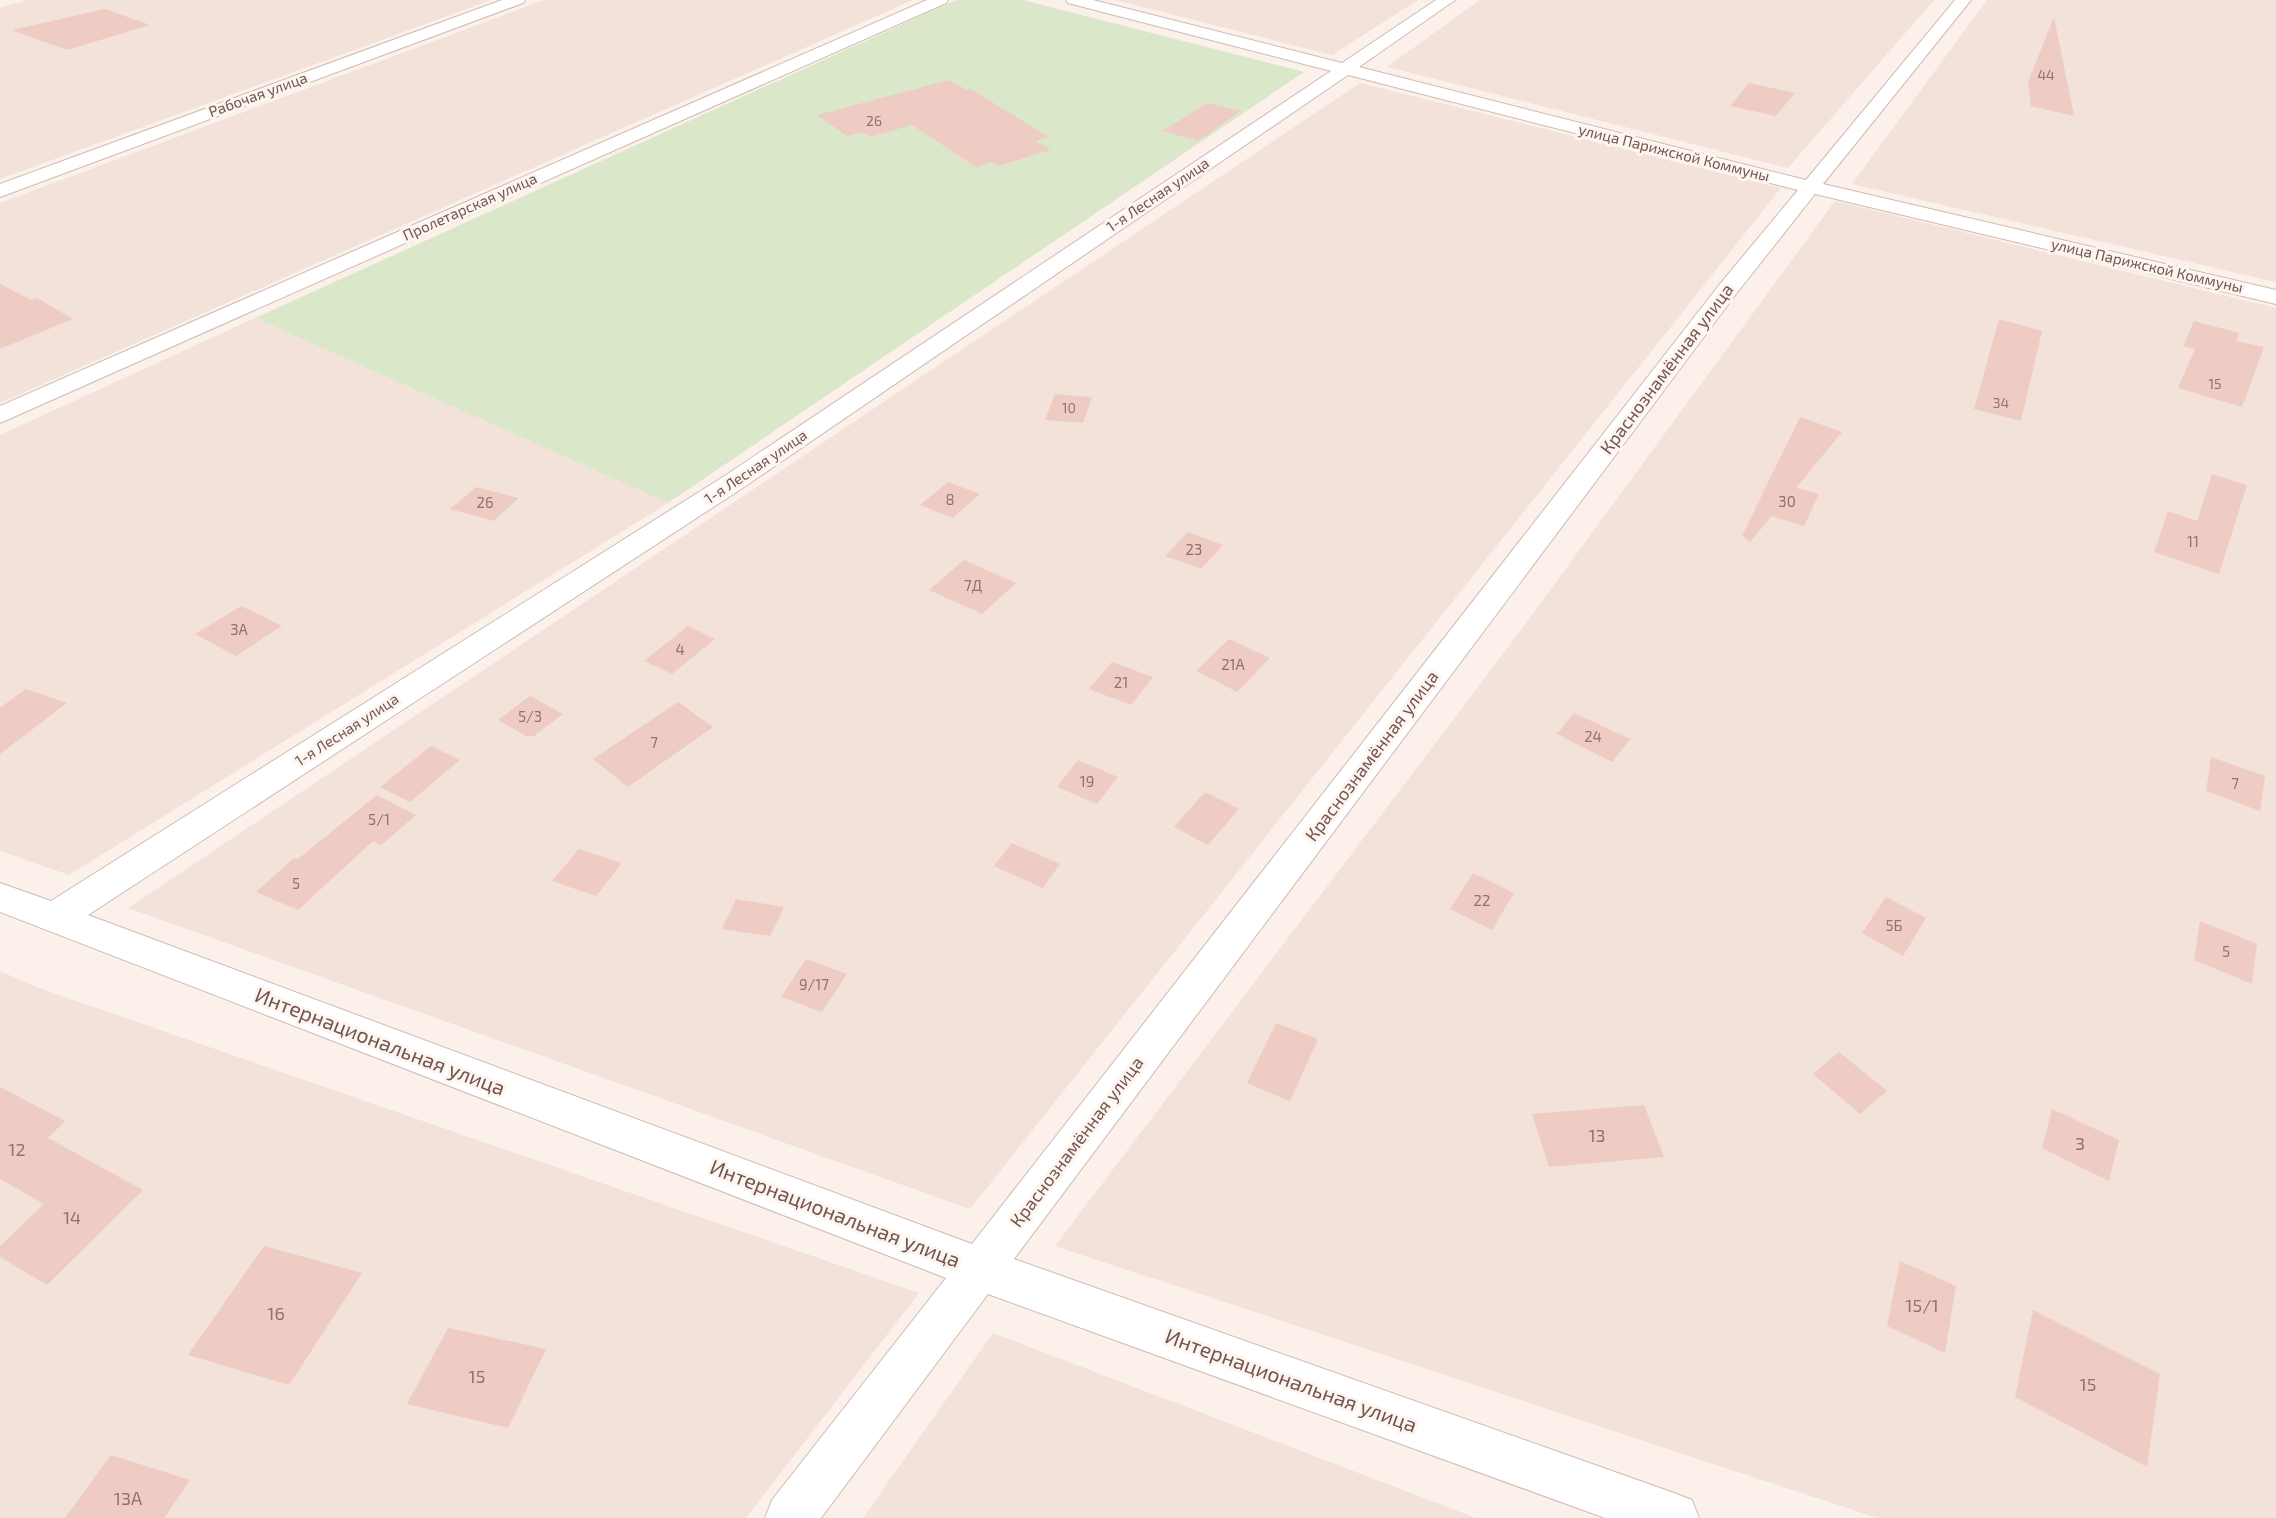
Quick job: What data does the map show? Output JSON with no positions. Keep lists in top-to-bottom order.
{
  "streets": {
    "street": [
      "Рабочая улица",
      "улица Парижской Коммуны",
      "1-я Лесная улица",
      "Пролетарская улица",
      "Краснознамённая улица",
      "Интернациональная улица"
    ]
  },
  "crossings": [
    ["улица Парижской Коммуны", "1-я Лесная улица"],
    ["улица Парижской Коммуны", "Краснознамённая улица"],
    ["1-я Лесная улица", "Интернациональная улица"],
    ["Краснознамённая улица", "Интернациональная улица"]
  ],
  "house_numbers": [
    "44",
    "26",
    "15",
    "34",
    "10",
    "8",
    "30",
    "26",
    "11",
    "23",
    "7Д",
    "3А",
    "4",
    "21А",
    "21",
    "5/3",
    "24",
    "7",
    "19",
    "7",
    "5/1",
    "5",
    "22",
    "5Б",
    "5",
    "9/17",
    "13",
    "3",
    "12",
    "14",
    "15/1",
    "16",
    "15",
    "15",
    "13А"
  ]
}
